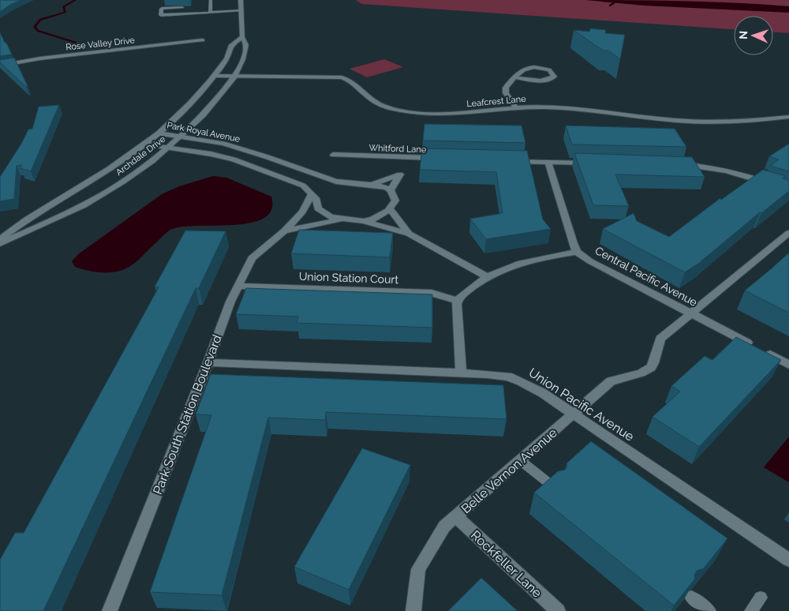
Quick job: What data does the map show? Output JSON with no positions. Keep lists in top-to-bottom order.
{
  "streets": {
    "street": [
      "Rose Valley Drive",
      "Leafcrest Lane",
      "Park Royal Avenue",
      "Whitford Lane",
      "Archdale Drive",
      "Central Pacific Avenue",
      "Union Station Court",
      "Union Pacific Avenue",
      "Park South Station Boulevard",
      "Belle Vernon Avenue",
      "Rockfeller Lane"
    ]
  },
  "crossings": [
    ["Leafcrest Lane", "Archdale Drive"],
    ["Park Royal Avenue", "Archdale Drive"],
    ["Park Royal Avenue", "Park South Station Boulevard"],
    ["Central Pacific Avenue", "Belle Vernon Avenue"],
    ["Union Station Court", "Park South Station Boulevard"],
    ["Union Pacific Avenue", "Park South Station Boulevard"],
    ["Union Pacific Avenue", "Belle Vernon Avenue"],
    ["Belle Vernon Avenue", "Rockfeller Lane"]
  ],
  "north": "left"
}
